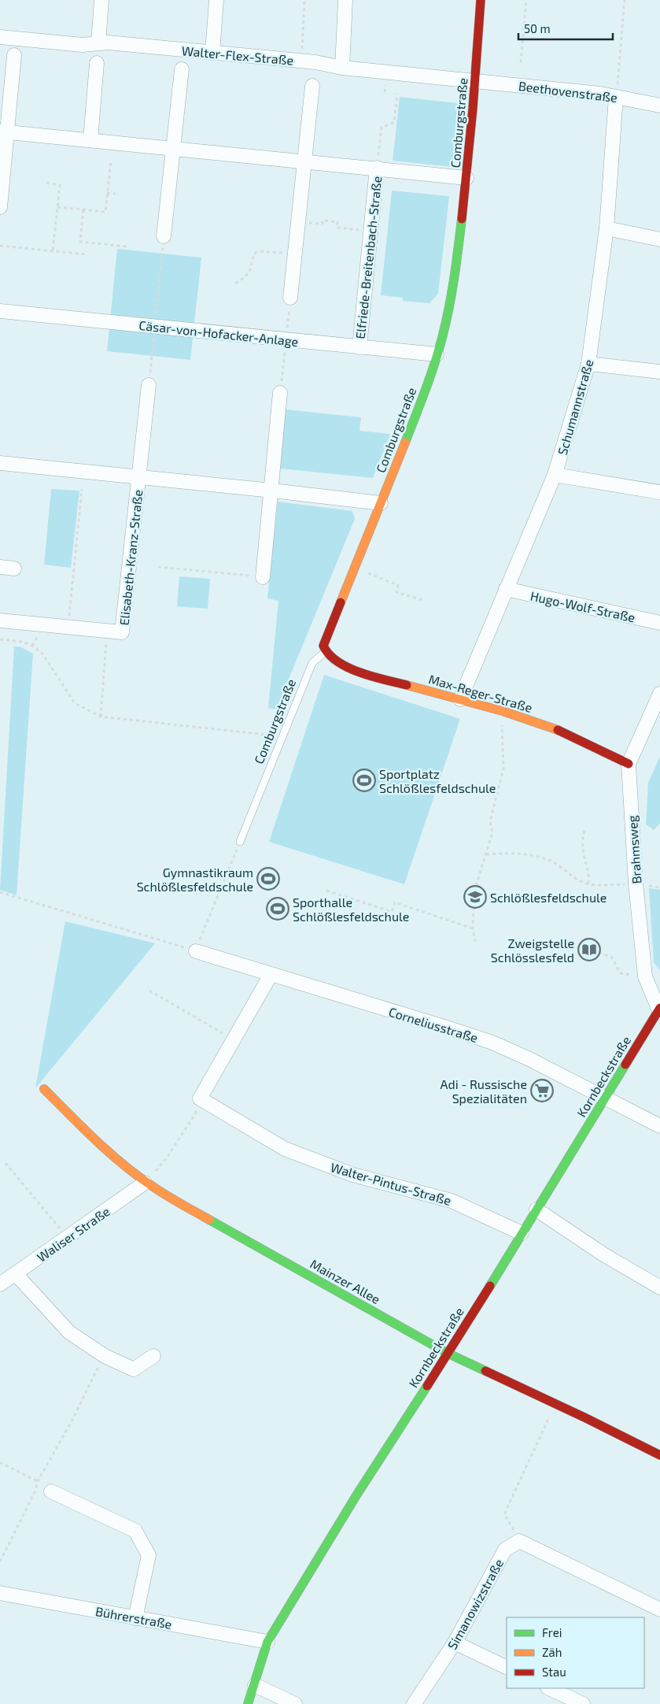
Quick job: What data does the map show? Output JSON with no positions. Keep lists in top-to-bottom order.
{
  "streets": {
    "street": [
      "Walter-Flex-Straße",
      "Beethovenstraße",
      "Comburgstraße",
      "Elfriede-Breitenbach-Straße",
      "Cäsar-von-Hofacker-Anlage",
      "Schumannstraße",
      "Elisabeth-Kranz-Straße",
      "Hugo-Wolf-Straße",
      "Max-Reger-Straße",
      "Brahmsweg",
      "Corneliusstraße",
      "Kornbeckstraße",
      "Walter-Pintus-Straße",
      "Waliser Straße",
      "Mainzer Allee",
      "Simanowizstraße",
      "Bührerstraße"
    ]
  },
  "crossings": [
    ["Walter-Flex-Straße", "Beethovenstraße"],
    ["Walter-Flex-Straße", "Comburgstraße"],
    ["Beethovenstraße", "Comburgstraße"],
    ["Beethovenstraße", "Schumannstraße"],
    ["Comburgstraße", "Elfriede-Breitenbach-Straße"],
    ["Comburgstraße", "Cäsar-von-Hofacker-Anlage"],
    ["Comburgstraße", "Elisabeth-Kranz-Straße"],
    ["Comburgstraße", "Max-Reger-Straße"],
    ["Elfriede-Breitenbach-Straße", "Cäsar-von-Hofacker-Anlage"],
    ["Schumannstraße", "Hugo-Wolf-Straße"],
    ["Schumannstraße", "Max-Reger-Straße"],
    ["Max-Reger-Straße", "Brahmsweg"],
    ["Brahmsweg", "Kornbeckstraße"],
    ["Corneliusstraße", "Kornbeckstraße"],
    ["Kornbeckstraße", "Walter-Pintus-Straße"],
    ["Kornbeckstraße", "Mainzer Allee"],
    ["Kornbeckstraße", "Bührerstraße"],
    ["Waliser Straße", "Mainzer Allee"]
  ],
  "places": {
    "sports": ["Sportplatz Schlößlesfeldschule", "Gymnastikraum Schlößlesfeldschule", "Sporthalle Schlößlesfeldschule"],
    "school or university": ["Schlößlesfeldschule"],
    "library": ["Zweigstelle Schlösslesfeld"],
    "supermarket": ["Adi - Russische Spezialitäten"]
  },
  "legend": ["Frei", "Zäh", "Stau"],
  "scale_bar": "50 m"
}
